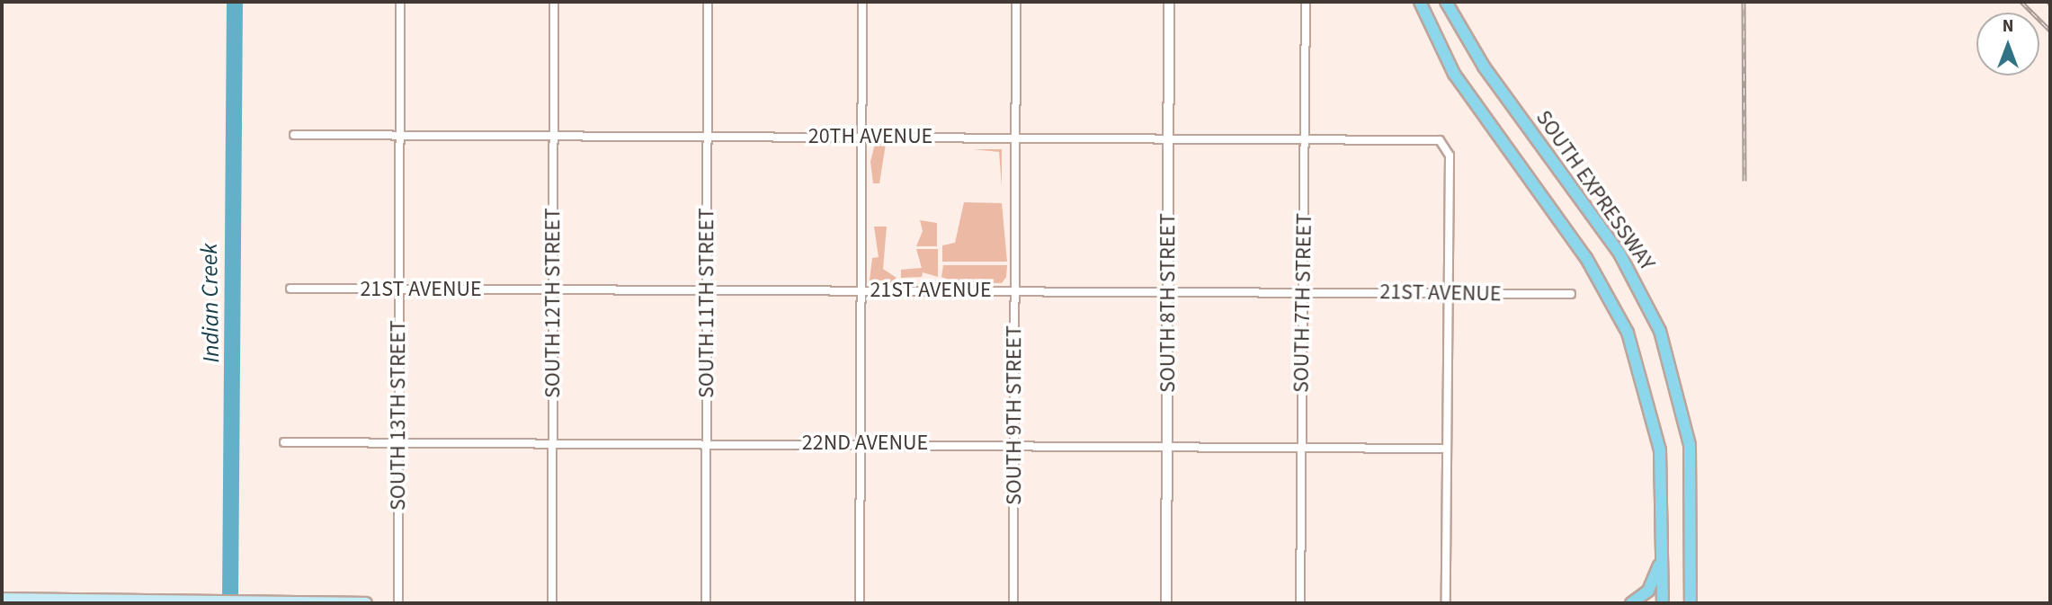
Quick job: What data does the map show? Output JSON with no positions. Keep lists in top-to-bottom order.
{
  "streets": {
    "main road": ["SOUTH EXPRESSWAY"],
    "street": [
      "20TH AVENUE",
      "21ST AVENUE",
      "SOUTH 12TH STREET",
      "SOUTH 11TH STREET",
      "SOUTH 8TH STREET",
      "SOUTH 7TH STREET",
      "SOUTH 13TH STREET",
      "SOUTH 9TH STREET",
      "22ND AVENUE"
    ]
  },
  "crossings": [
    ["20TH AVENUE", "21ST AVENUE"],
    ["20TH AVENUE", "SOUTH 12TH STREET"],
    ["20TH AVENUE", "SOUTH 11TH STREET"],
    ["20TH AVENUE", "SOUTH 8TH STREET"],
    ["20TH AVENUE", "SOUTH 7TH STREET"],
    ["20TH AVENUE", "SOUTH 13TH STREET"],
    ["20TH AVENUE", "SOUTH 9TH STREET"],
    ["21ST AVENUE", "SOUTH 12TH STREET"],
    ["21ST AVENUE", "SOUTH 11TH STREET"],
    ["21ST AVENUE", "SOUTH 8TH STREET"],
    ["21ST AVENUE", "SOUTH 7TH STREET"],
    ["21ST AVENUE", "SOUTH 13TH STREET"],
    ["21ST AVENUE", "SOUTH 9TH STREET"],
    ["SOUTH 12TH STREET", "22ND AVENUE"],
    ["SOUTH 11TH STREET", "22ND AVENUE"],
    ["SOUTH 8TH STREET", "22ND AVENUE"],
    ["SOUTH 7TH STREET", "22ND AVENUE"],
    ["SOUTH 13TH STREET", "22ND AVENUE"],
    ["SOUTH 9TH STREET", "22ND AVENUE"]
  ],
  "water": ["Indian Creek"],
  "north": "top"
}
